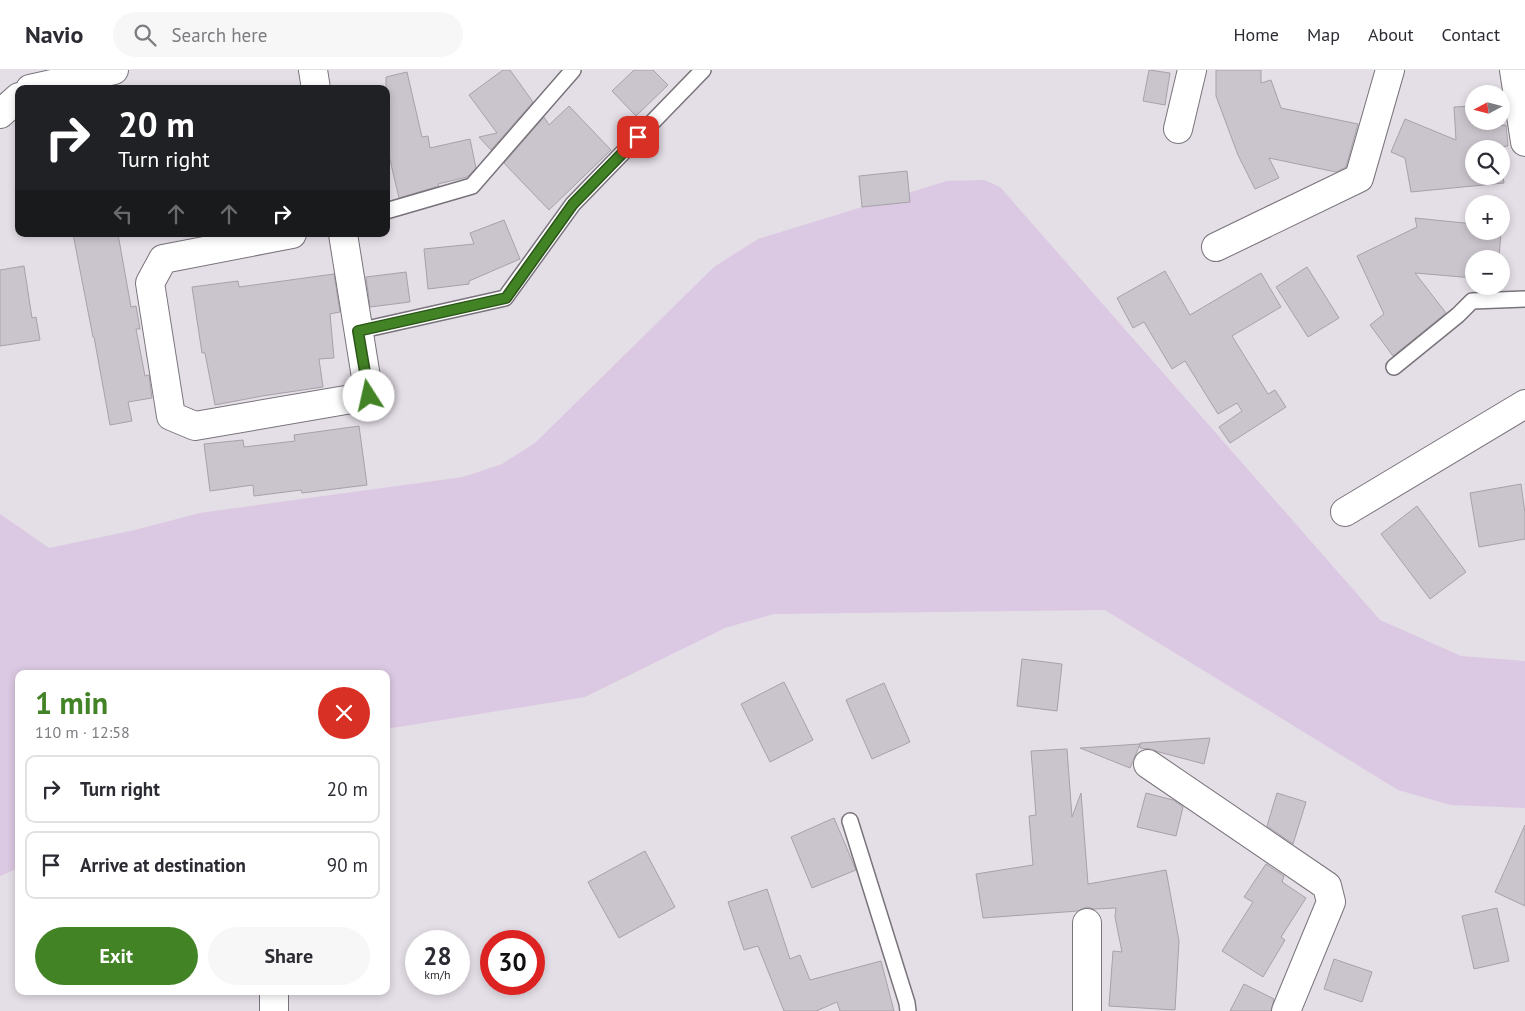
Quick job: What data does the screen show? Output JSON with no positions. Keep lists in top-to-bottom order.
{
  "north": "left",
  "page": {
    "header": "Navio",
    "search": "Search here",
    "nav": [
      "Home",
      "Map",
      "About",
      "Contact"
    ],
    "map_buttons": ["+", "−"],
    "turn": ["20 m", "Turn right"],
    "heading": ["1 min", "110 m · 12:58"],
    "list": [
      {
        "name": "Turn right",
        "value": "20 m"
      },
      {
        "name": "Arrive at destination",
        "value": "90 m"
      }
    ],
    "buttons": ["Exit", "Share"],
    "speed": "28 km/h",
    "limit": "30"
  }
}
